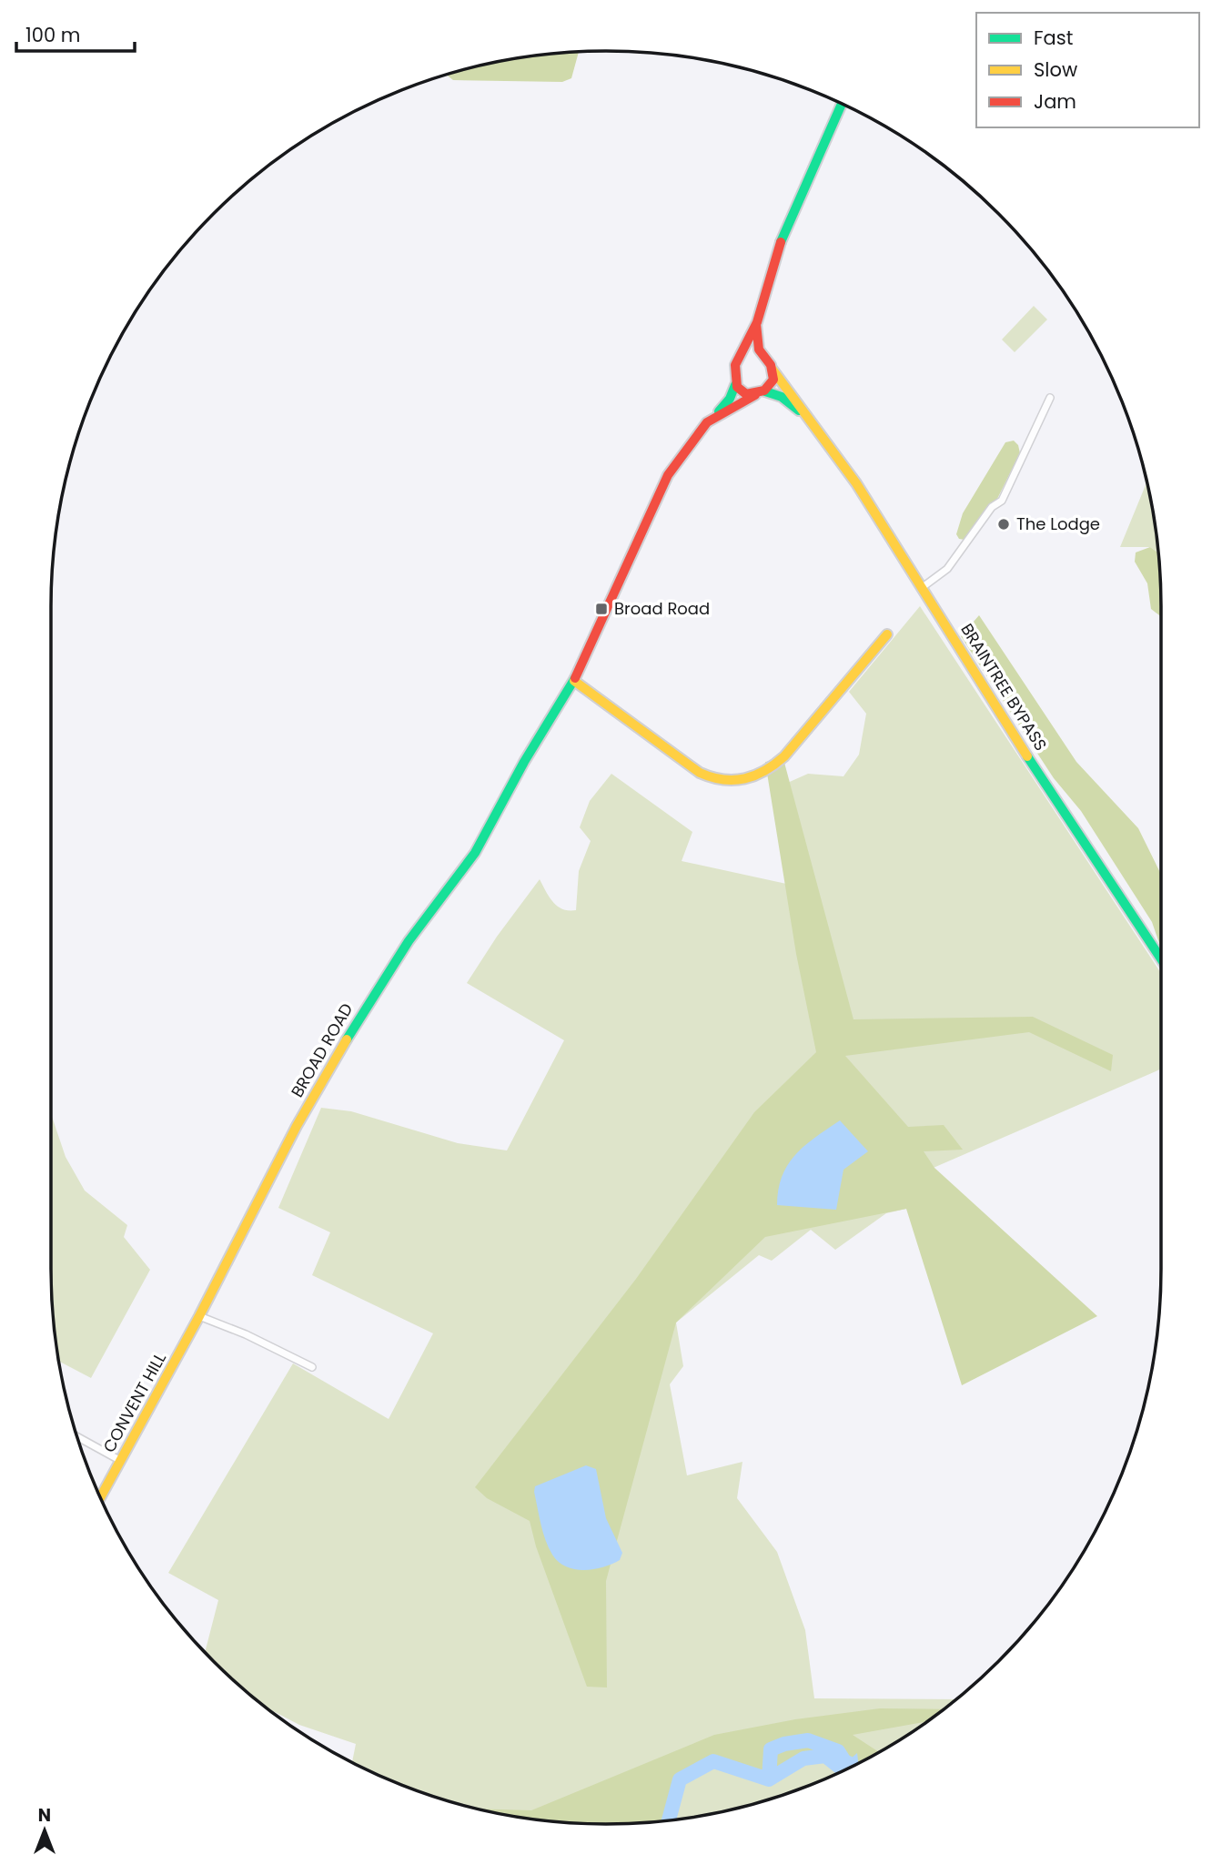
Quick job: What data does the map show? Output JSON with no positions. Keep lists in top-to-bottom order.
{
  "streets": {
    "main road": ["BRAINTREE BYPASS", "BROAD ROAD", "CONVENT HILL"]
  },
  "crossings": [
    ["BRAINTREE BYPASS", "BROAD ROAD"],
    ["BROAD ROAD", "CONVENT HILL"]
  ],
  "places": {
    "other": ["The Lodge"],
    "transit": ["Broad Road"]
  },
  "legend": ["Fast", "Slow", "Jam"],
  "scale_bar": "100 m",
  "north": "top"
}
